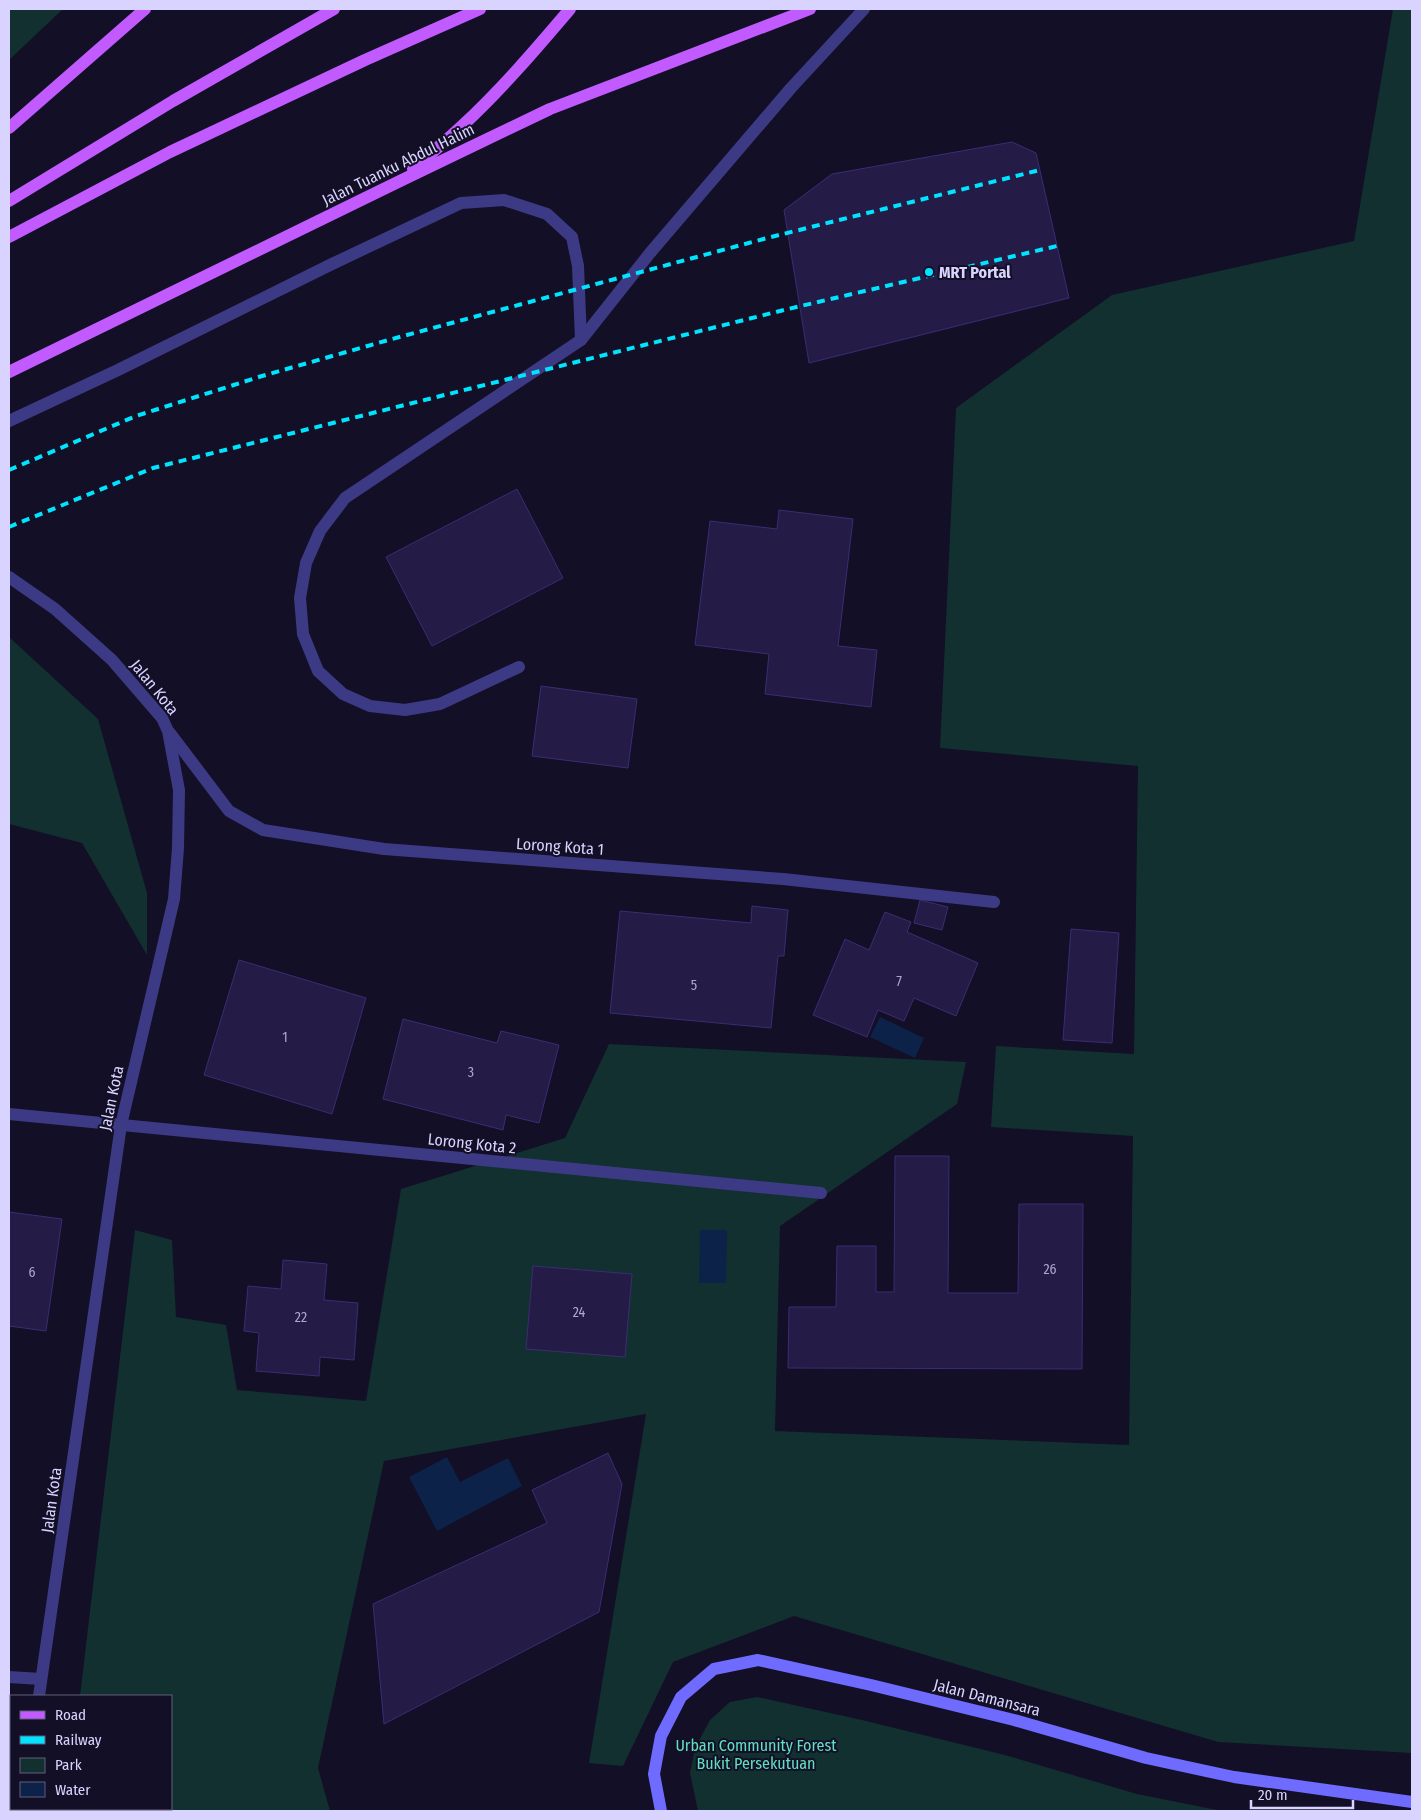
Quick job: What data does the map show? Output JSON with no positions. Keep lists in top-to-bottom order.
{
  "streets": {
    "main road": ["Jalan Tuanku Abdul Halim"],
    "street": [
      "Jalan Kota",
      "Lorong Kota 1",
      "Lorong Kota 2",
      "Jalan Damansara"
    ]
  },
  "crossings": [
    ["Jalan Kota", "Lorong Kota 1"],
    ["Jalan Kota", "Lorong Kota 2"]
  ],
  "parks": ["Urban Community Forest Bukit Persekutuan"],
  "places": ["MRT Portal"],
  "house_numbers": [
    "7",
    "5",
    "1",
    "3",
    "26",
    "6",
    "24",
    "22"
  ],
  "legend": [
    "Road",
    "Railway",
    "Park",
    "Water"
  ],
  "scale_bar": "20 m"
}
